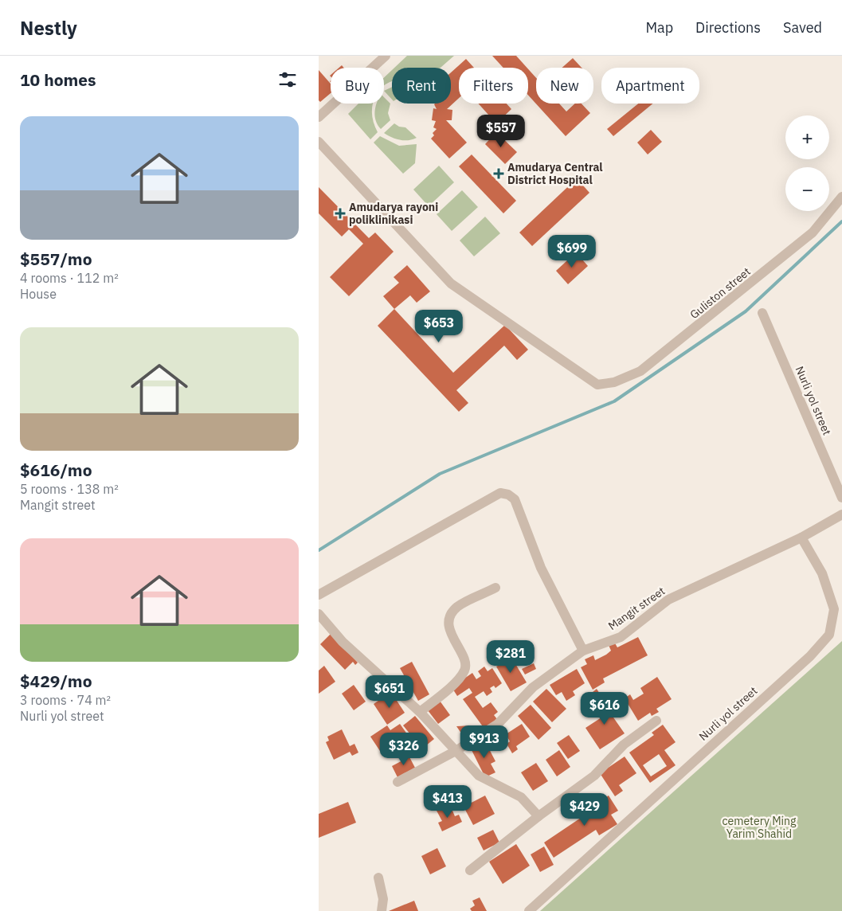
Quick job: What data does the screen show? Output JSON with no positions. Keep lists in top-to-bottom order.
{
  "streets": {
    "street": ["Guliston street", "Nurli yol street", "Mangit street"]
  },
  "crossings": [
    ["Nurli yol street", "Mangit street"]
  ],
  "parks": ["cemetery Ming Yarim Shahid"],
  "places": {
    "health": ["Amudarya Central District Hospital", "Amudarya rayoni poliklinikasi"]
  },
  "page": {
    "header": "Nestly",
    "nav": ["Map", "Directions", "Saved"],
    "heading": "10 homes",
    "chip": [
      "Buy",
      "Rent",
      "Filters",
      "New",
      "Apartment"
    ],
    "list": [
      {
        "name": "$557/mo",
        "note": "4 rooms · 112 m² · House"
      },
      {
        "name": "$616/mo",
        "note": "5 rooms · 138 m² · Mangit street"
      },
      {
        "name": "$429/mo",
        "note": "3 rooms · 74 m² · Nurli yol street"
      }
    ],
    "price": [
      "$557",
      "$699",
      "$653",
      "$281",
      "$651",
      "$616",
      "$913",
      "$326",
      "$413",
      "$429"
    ],
    "map_buttons": ["+", "−"]
  }
}
